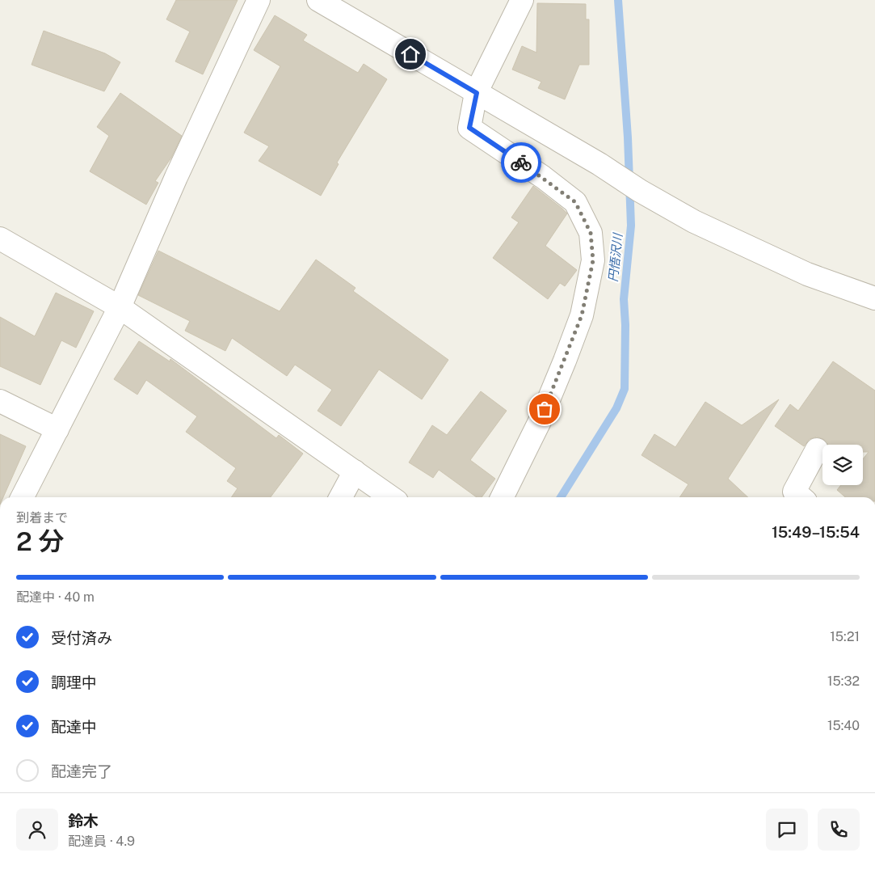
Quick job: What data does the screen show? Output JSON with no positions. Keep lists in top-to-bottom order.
{
  "water": ["円悟沢川"],
  "page": {
    "heading": ["2 分", "到着まで", "15:49–15:54"],
    "panel": ["鈴木", "配達員 · 4.9"],
    "bar": "配達中 · 40 m",
    "list": [
      ["受付済み", "15:21"],
      ["調理中", "15:32"],
      ["配達中", "15:40"],
      "配達完了"
    ]
  }
}
